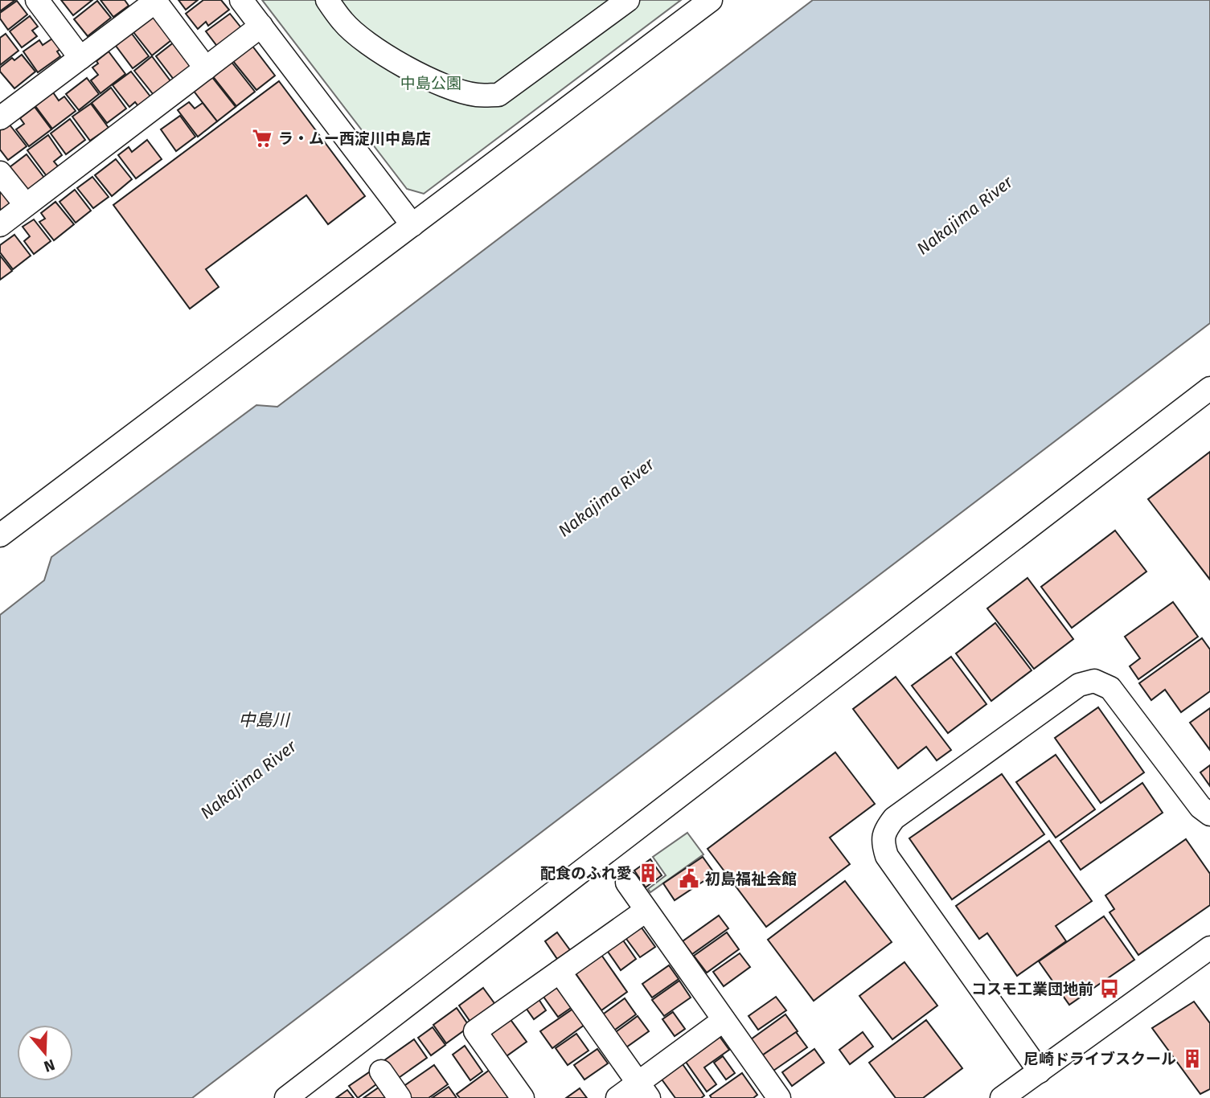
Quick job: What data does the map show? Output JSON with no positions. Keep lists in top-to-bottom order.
{
  "water": ["Nakajima River", "中島川"],
  "parks": ["中島公園"],
  "places": {
    "supermarket": ["ラ・ムー西淀川中島店"],
    "building": ["配食のふれ愛", "尼崎ドライブスクール"],
    "public building": ["初島福祉会館"],
    "bus stop": ["コスモ工業団地前"]
  },
  "north": "bottom"
}
